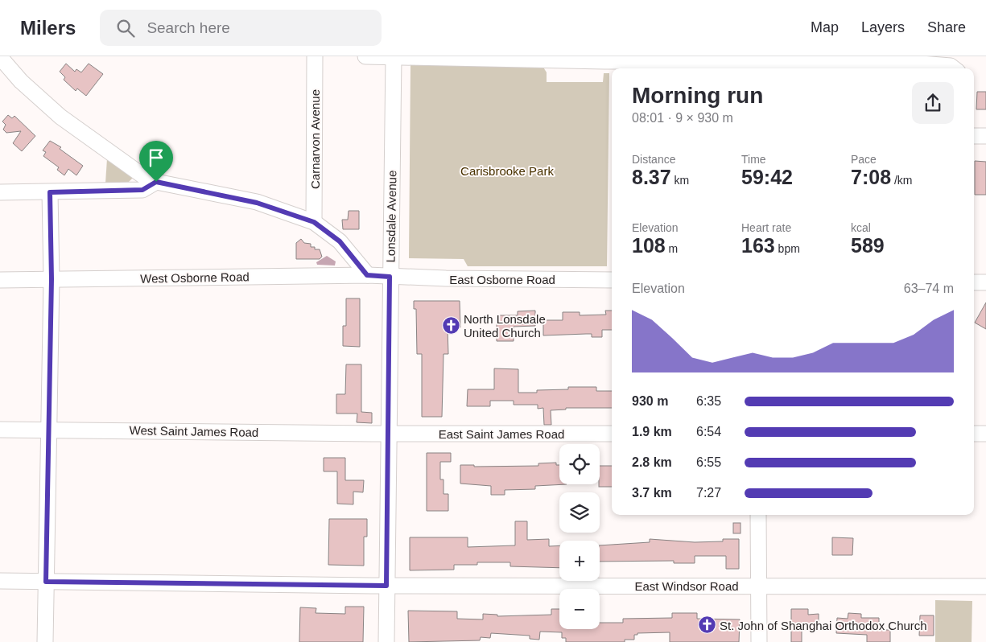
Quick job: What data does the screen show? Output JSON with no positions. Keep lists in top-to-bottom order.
{
  "streets": {
    "street": [
      "Carnarvon Avenue",
      "Lonsdale Avenue",
      "West Osborne Road",
      "East Osborne Road",
      "West Saint James Road",
      "East Saint James Road",
      "East Windsor Road"
    ]
  },
  "crossings": [
    ["Lonsdale Avenue", "West Osborne Road"],
    ["Lonsdale Avenue", "East Osborne Road"],
    ["Lonsdale Avenue", "West Saint James Road"],
    ["Lonsdale Avenue", "East Saint James Road"],
    ["Lonsdale Avenue", "East Windsor Road"],
    ["West Osborne Road", "East Osborne Road"],
    ["West Saint James Road", "East Saint James Road"]
  ],
  "parks": ["Carisbrooke Park"],
  "places": {
    "church": ["North Lonsdale United Church", "St. John of Shanghai Orthodox Church"]
  },
  "page": {
    "header": "Milers",
    "search": "Search here",
    "nav": ["Map", "Layers", "Share"],
    "heading": ["Morning run", "08:01 · 9 × 930 m"],
    "stats": [
      ["Distance", "8.37 km"],
      ["Time", "59:42"],
      ["Pace", "7:08 /km"],
      ["Elevation", "108 m"],
      ["Heart rate", "163 bpm"],
      ["kcal", "589"]
    ],
    "chart": ["Elevation", "63–74 m"],
    "list": [
      {
        "name": "930 m",
        "note": "6:35"
      },
      {
        "name": "1.9 km",
        "note": "6:54"
      },
      {
        "name": "2.8 km",
        "note": "6:55"
      },
      {
        "name": "3.7 km",
        "note": "7:27"
      }
    ],
    "map_buttons": ["+", "−"]
  }
}
